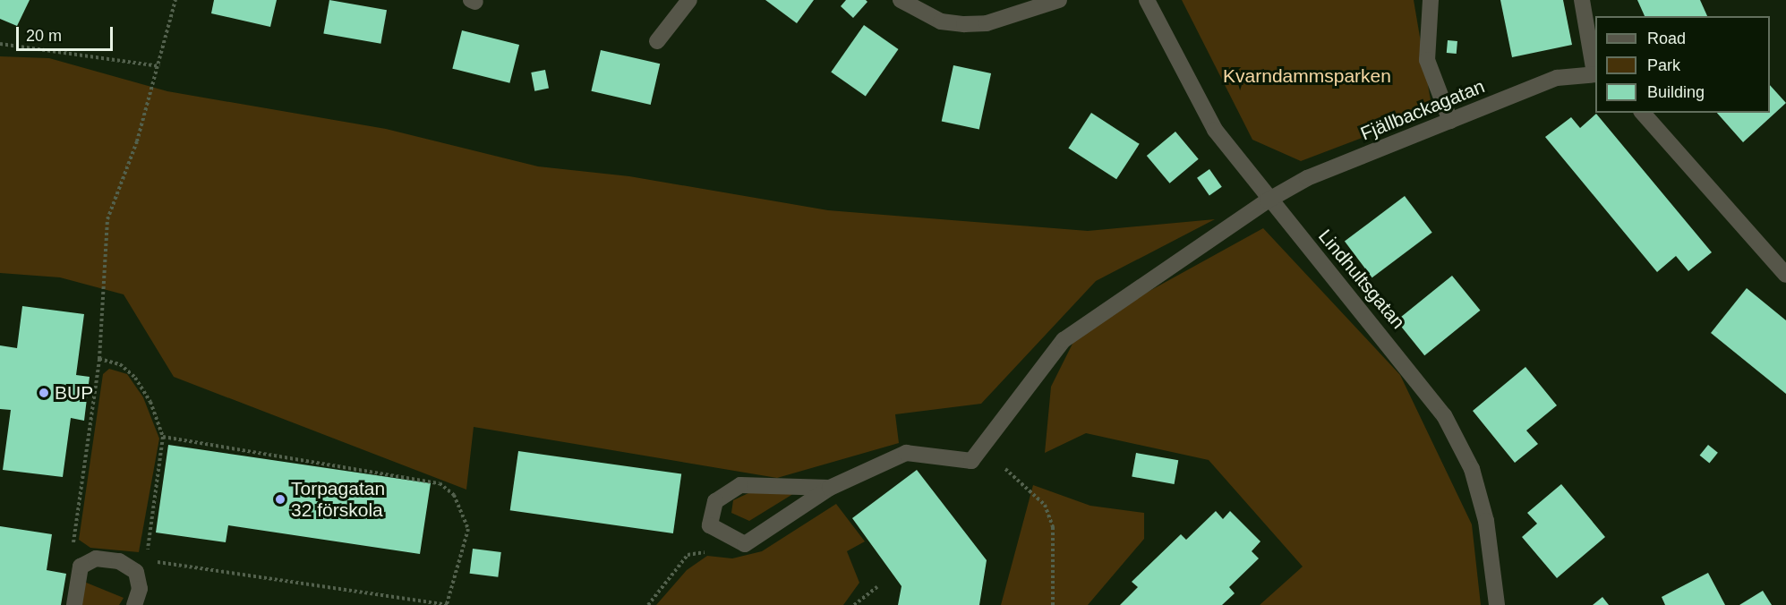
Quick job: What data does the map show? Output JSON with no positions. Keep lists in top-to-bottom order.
{
  "streets": {
    "street": ["Fjällbackagatan", "Lindhultsgatan"]
  },
  "crossings": [
    ["Fjällbackagatan", "Lindhultsgatan"]
  ],
  "parks": ["Kvarndammsparken"],
  "places": ["BUP", "Torpagatan 32 förskola"],
  "legend": ["Road", "Park", "Building"],
  "scale_bar": "20 m"
}
